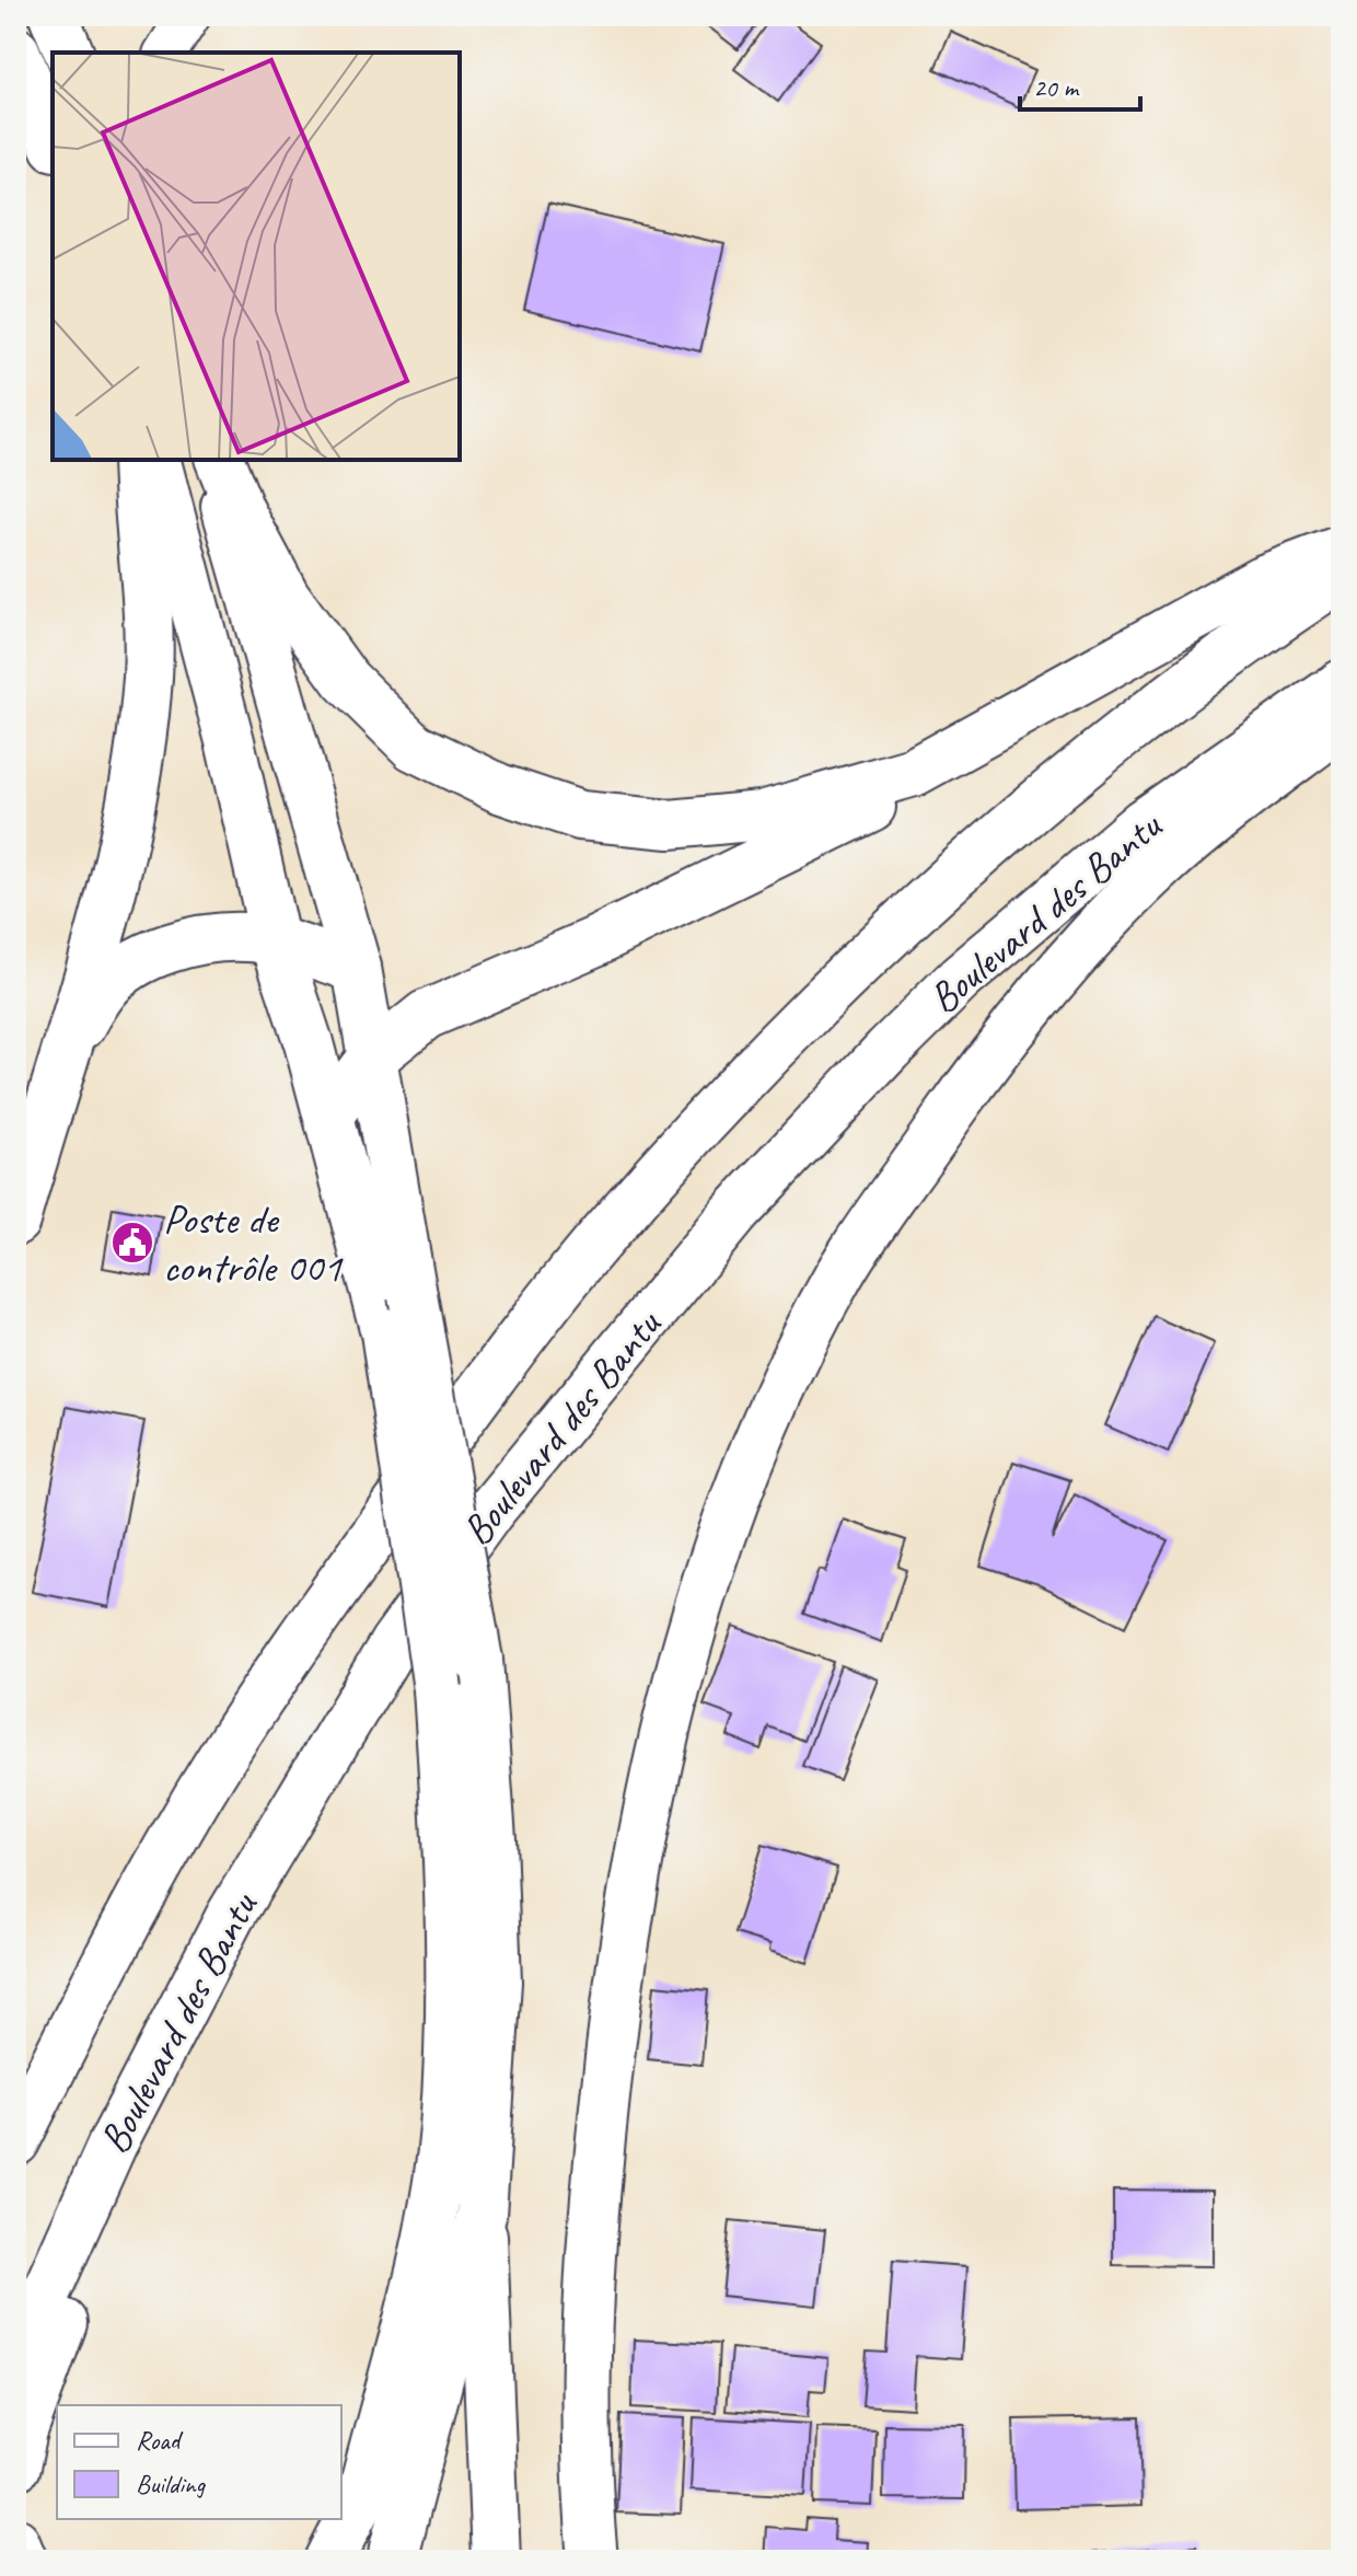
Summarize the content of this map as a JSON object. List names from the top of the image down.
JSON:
{
  "streets": {
    "main road": ["Boulevard des Bantu"]
  },
  "places": {
    "public building": ["Poste de contrôle 001"]
  },
  "legend": ["Road", "Building"],
  "scale_bar": "20 m"
}
